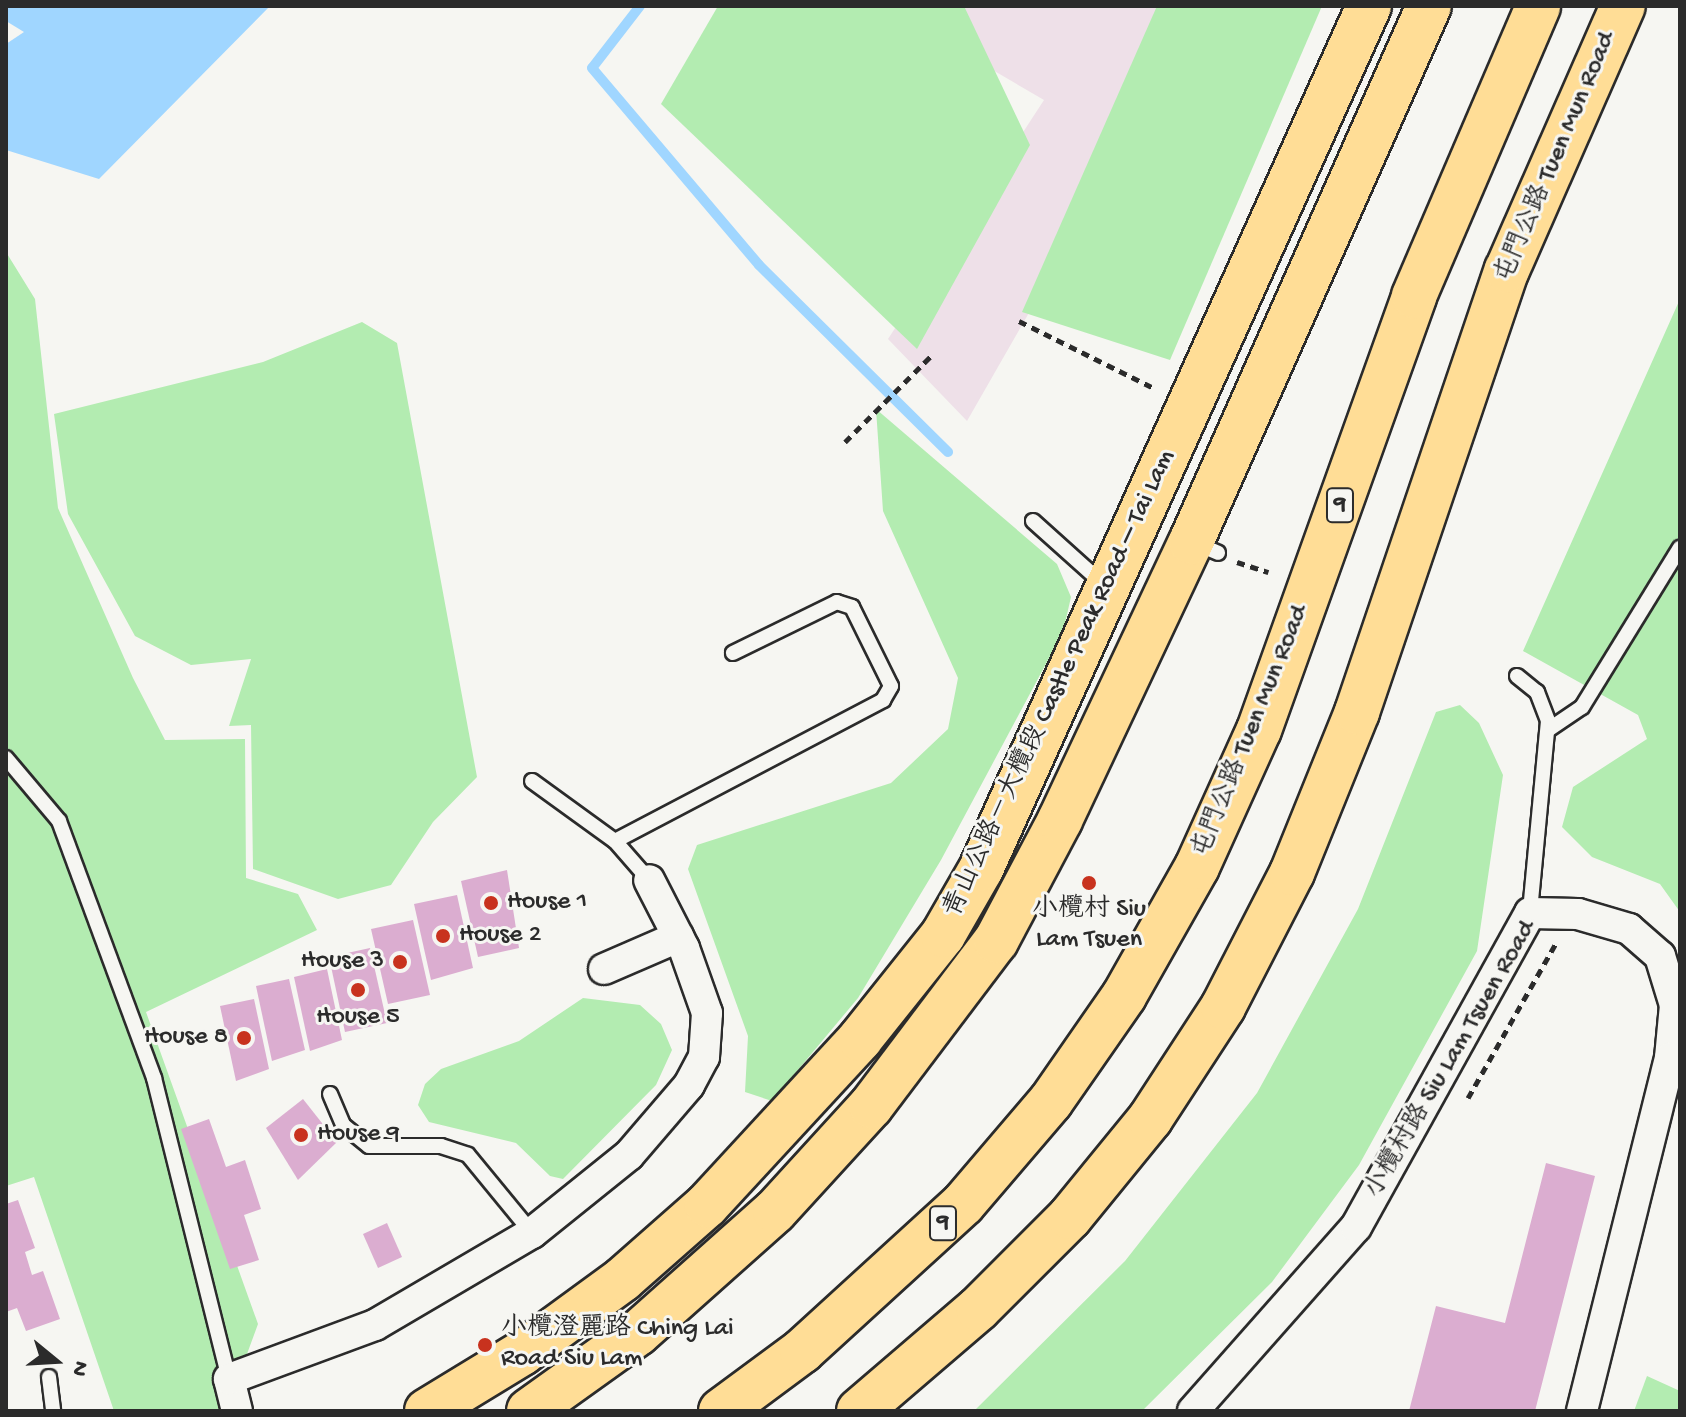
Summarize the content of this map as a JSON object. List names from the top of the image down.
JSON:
{
  "streets": {
    "main road": ["屯門公路 Tuen Mun Road", "9", "青山公路－大欖段 Castle Peak Road – Tai Lam"],
    "street": ["小欖村路 Siu Lam Tsuen Road"]
  },
  "places": [
    "小欖村 Siu Lam Tsuen",
    "House 1",
    "House 2",
    "House 3",
    "House 5",
    "House 8",
    "House 9",
    "小欖澄麗路 Ching Lai Road Siu Lam"
  ],
  "north": "right"
}
